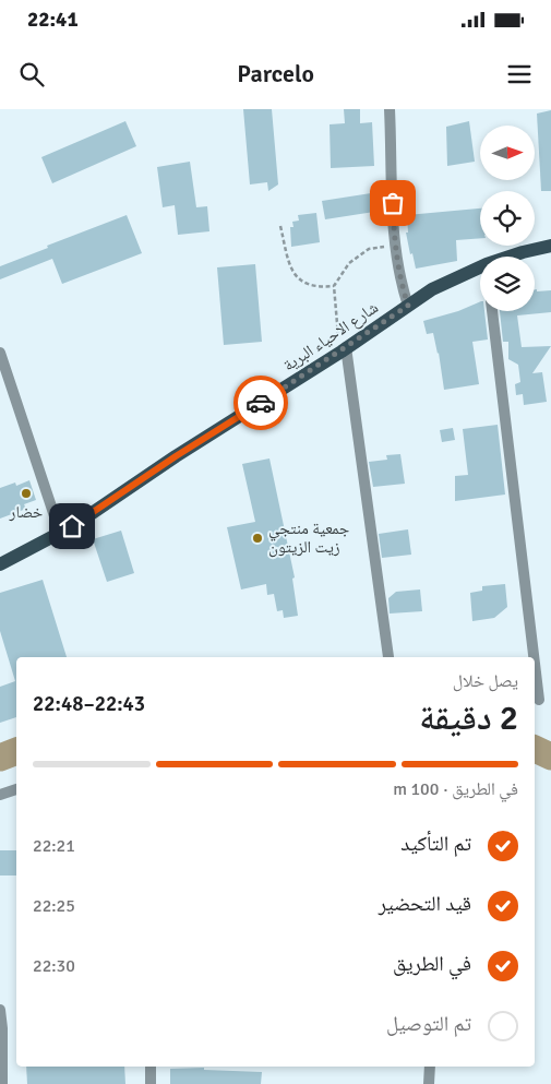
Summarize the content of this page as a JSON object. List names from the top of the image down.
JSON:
{
  "streets": {
    "main road": ["شارع الاحياء البرية"]
  },
  "places": ["خضار", "جمعية منتجي زيت الزيتون"],
  "north": "right",
  "page": {
    "status": "22:41",
    "header": "Parcelo",
    "heading": ["2 دقيقة", "يصل خلال", "22:43–22:48"],
    "bar": "في الطريق · 100 m",
    "list": [
      ["تم التأكيد", "22:21"],
      ["قيد التحضير", "22:25"],
      ["في الطريق", "22:30"],
      "تم التوصيل"
    ]
  }
}
